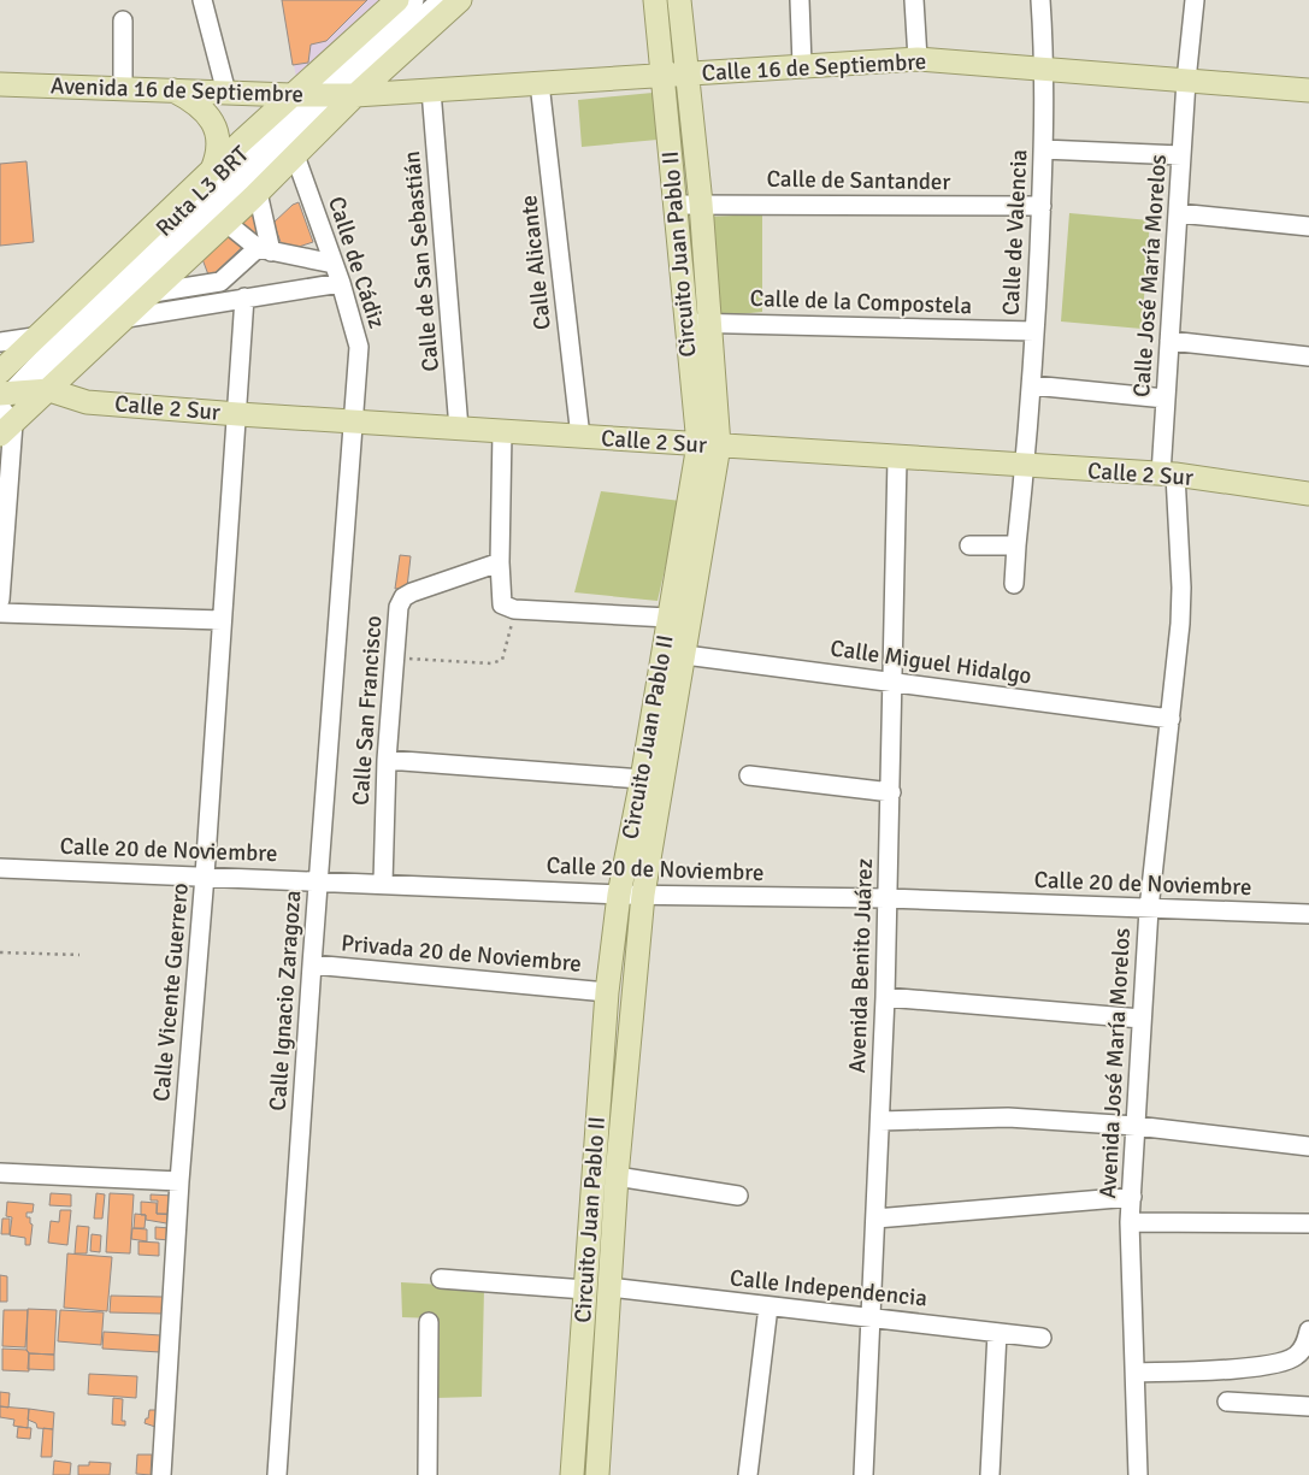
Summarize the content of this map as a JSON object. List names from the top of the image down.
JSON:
{
  "streets": {
    "main road": [
      "Calle 16 de Septiembre",
      "Avenida 16 de Septiembre",
      "Circuito Juan Pablo II",
      "Calle 2 Sur"
    ],
    "street": [
      "Calle de Santander",
      "Calle de Valencia",
      "Calle de San Sebastián",
      "Calle de Cádiz",
      "Calle Alicante",
      "Calle José María Morelos",
      "Calle de la Compostela",
      "Calle Miguel Hidalgo",
      "Calle San Francisco",
      "Calle 20 de Noviembre",
      "Privada 20 de Noviembre",
      "Avenida Benito Juárez",
      "Calle Vicente Guerrero",
      "Calle Ignacio Zaragoza",
      "Avenida José María Morelos",
      "Calle Independencia"
    ]
  },
  "crossings": [
    ["Calle 16 de Septiembre", "Avenida 16 de Septiembre"],
    ["Calle 16 de Septiembre", "Calle de Valencia"],
    ["Calle 16 de Septiembre", "Circuito Juan Pablo II"],
    ["Calle 16 de Septiembre", "Calle de San Sebastián"],
    ["Calle 16 de Septiembre", "Calle Alicante"],
    ["Calle 16 de Septiembre", "Calle José María Morelos"],
    ["Calle de Santander", "Calle de Valencia"],
    ["Calle de Santander", "Circuito Juan Pablo II"],
    ["Calle de Valencia", "Calle de la Compostela"],
    ["Calle de Valencia", "Calle 2 Sur"],
    ["Circuito Juan Pablo II", "Calle de la Compostela"],
    ["Circuito Juan Pablo II", "Calle 2 Sur"],
    ["Circuito Juan Pablo II", "Calle Miguel Hidalgo"],
    ["Circuito Juan Pablo II", "Calle 20 de Noviembre"],
    ["Circuito Juan Pablo II", "Privada 20 de Noviembre"],
    ["Circuito Juan Pablo II", "Calle Independencia"],
    ["Calle de San Sebastián", "Calle 2 Sur"],
    ["Calle de Cádiz", "Calle 2 Sur"],
    ["Calle de Cádiz", "Calle Ignacio Zaragoza"],
    ["Calle Alicante", "Calle 2 Sur"],
    ["Calle José María Morelos", "Calle 2 Sur"],
    ["Calle José María Morelos", "Avenida José María Morelos"],
    ["Calle 2 Sur", "Avenida Benito Juárez"],
    ["Calle 2 Sur", "Calle Vicente Guerrero"],
    ["Calle 2 Sur", "Calle Ignacio Zaragoza"],
    ["Calle 2 Sur", "Avenida José María Morelos"],
    ["Calle Miguel Hidalgo", "Avenida Benito Juárez"],
    ["Calle Miguel Hidalgo", "Avenida José María Morelos"],
    ["Calle San Francisco", "Calle 20 de Noviembre"],
    ["Calle 20 de Noviembre", "Avenida Benito Juárez"],
    ["Calle 20 de Noviembre", "Calle Vicente Guerrero"],
    ["Calle 20 de Noviembre", "Calle Ignacio Zaragoza"],
    ["Calle 20 de Noviembre", "Avenida José María Morelos"],
    ["Privada 20 de Noviembre", "Calle Ignacio Zaragoza"],
    ["Avenida Benito Juárez", "Calle Independencia"]
  ]
}
